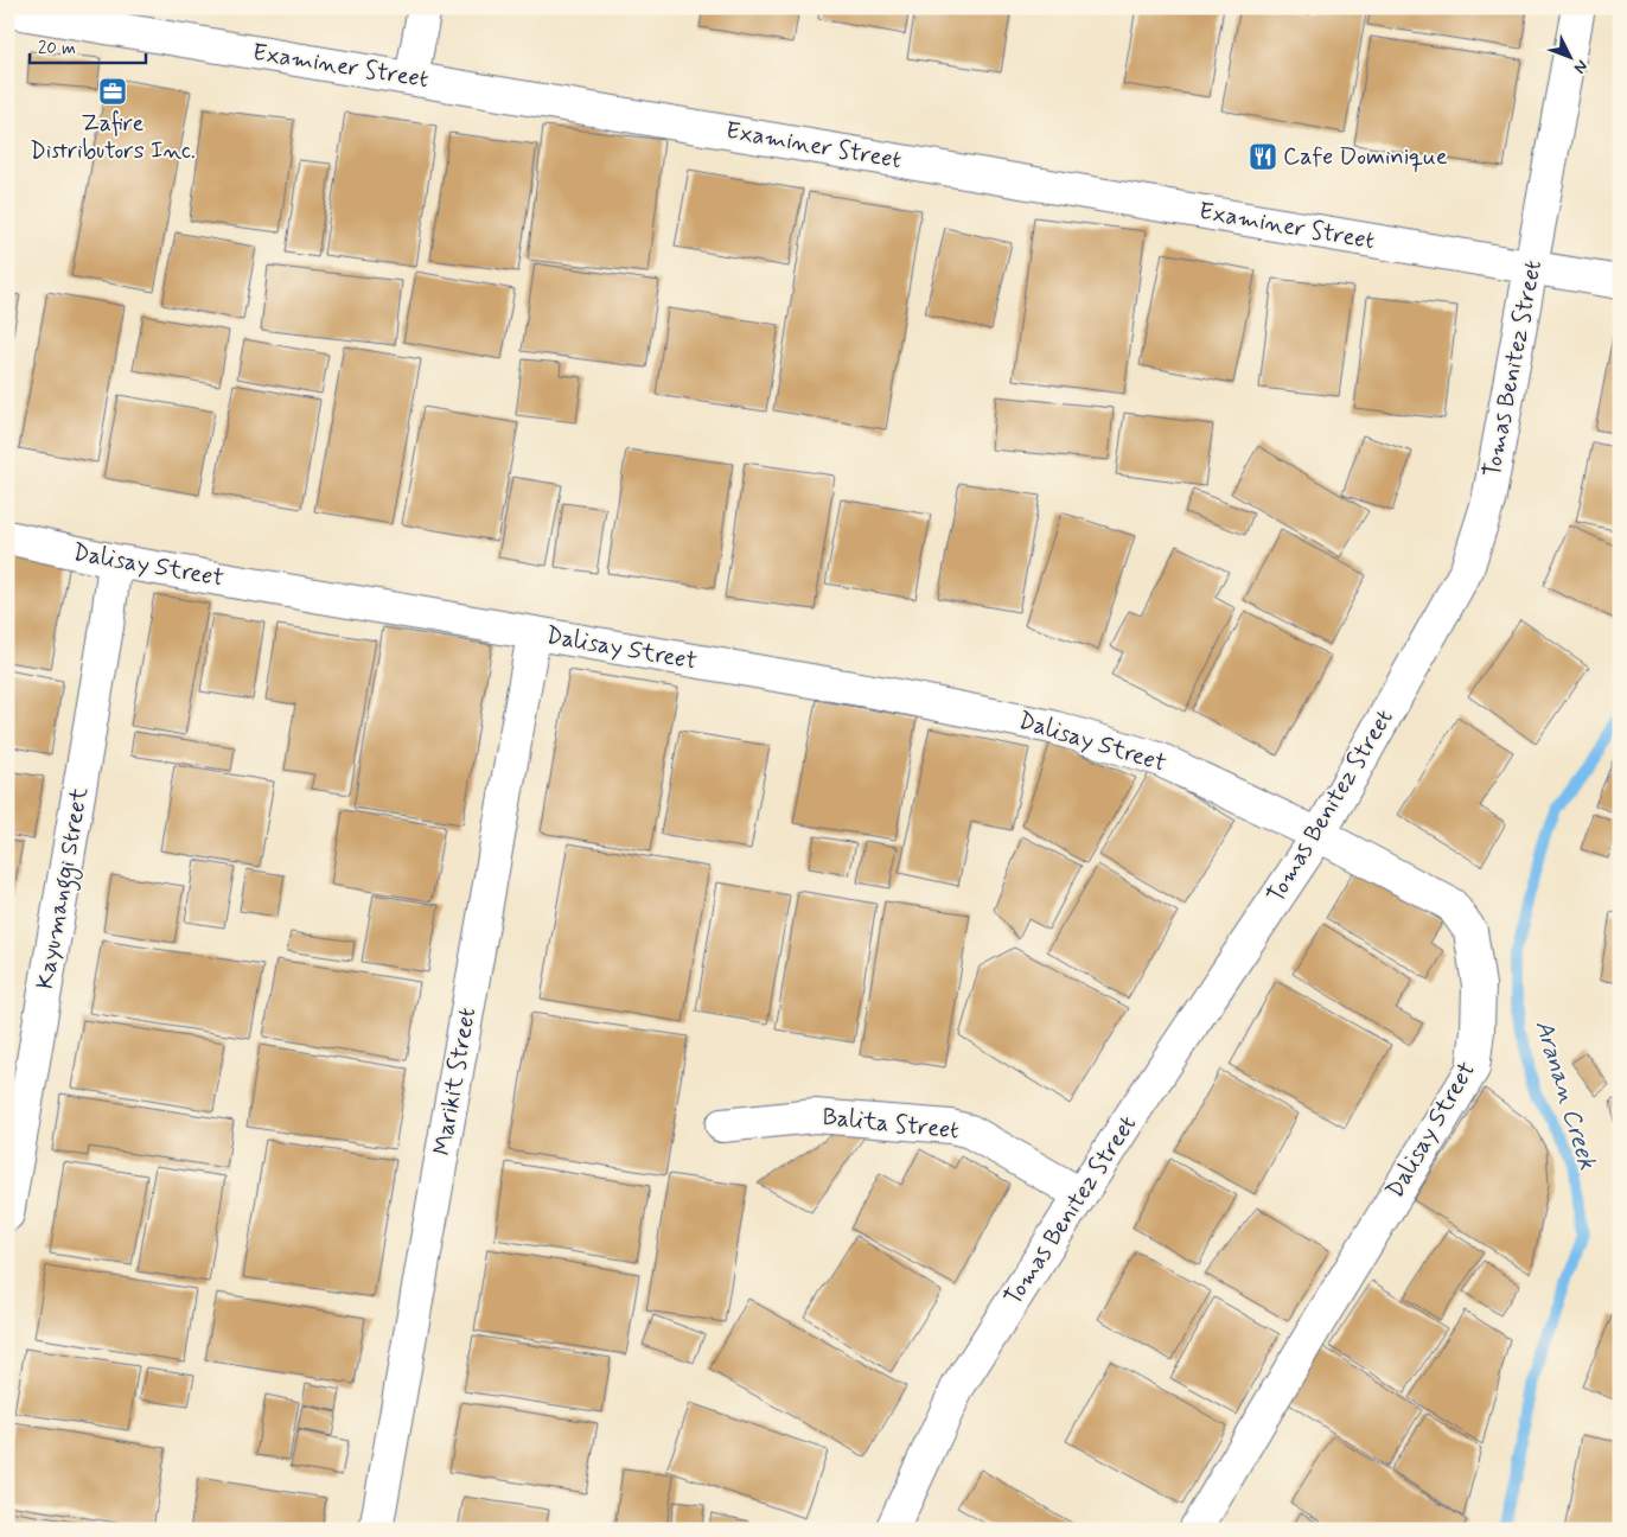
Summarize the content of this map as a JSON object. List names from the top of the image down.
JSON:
{
  "streets": {
    "street": [
      "Examiner Street",
      "Tomas Benitez Street",
      "Dalisay Street",
      "Kayumanggi Street",
      "Marikit Street",
      "Balita Street"
    ]
  },
  "crossings": [
    ["Examiner Street", "Tomas Benitez Street"],
    ["Tomas Benitez Street", "Dalisay Street"],
    ["Tomas Benitez Street", "Balita Street"],
    ["Dalisay Street", "Kayumanggi Street"],
    ["Dalisay Street", "Marikit Street"]
  ],
  "water": ["Aranan Creek"],
  "places": {
    "office": ["Zafire Distributors Inc."],
    "restaurant": ["Cafe Dominique"]
  },
  "scale_bar": "20 m",
  "north": "bottom right"
}
